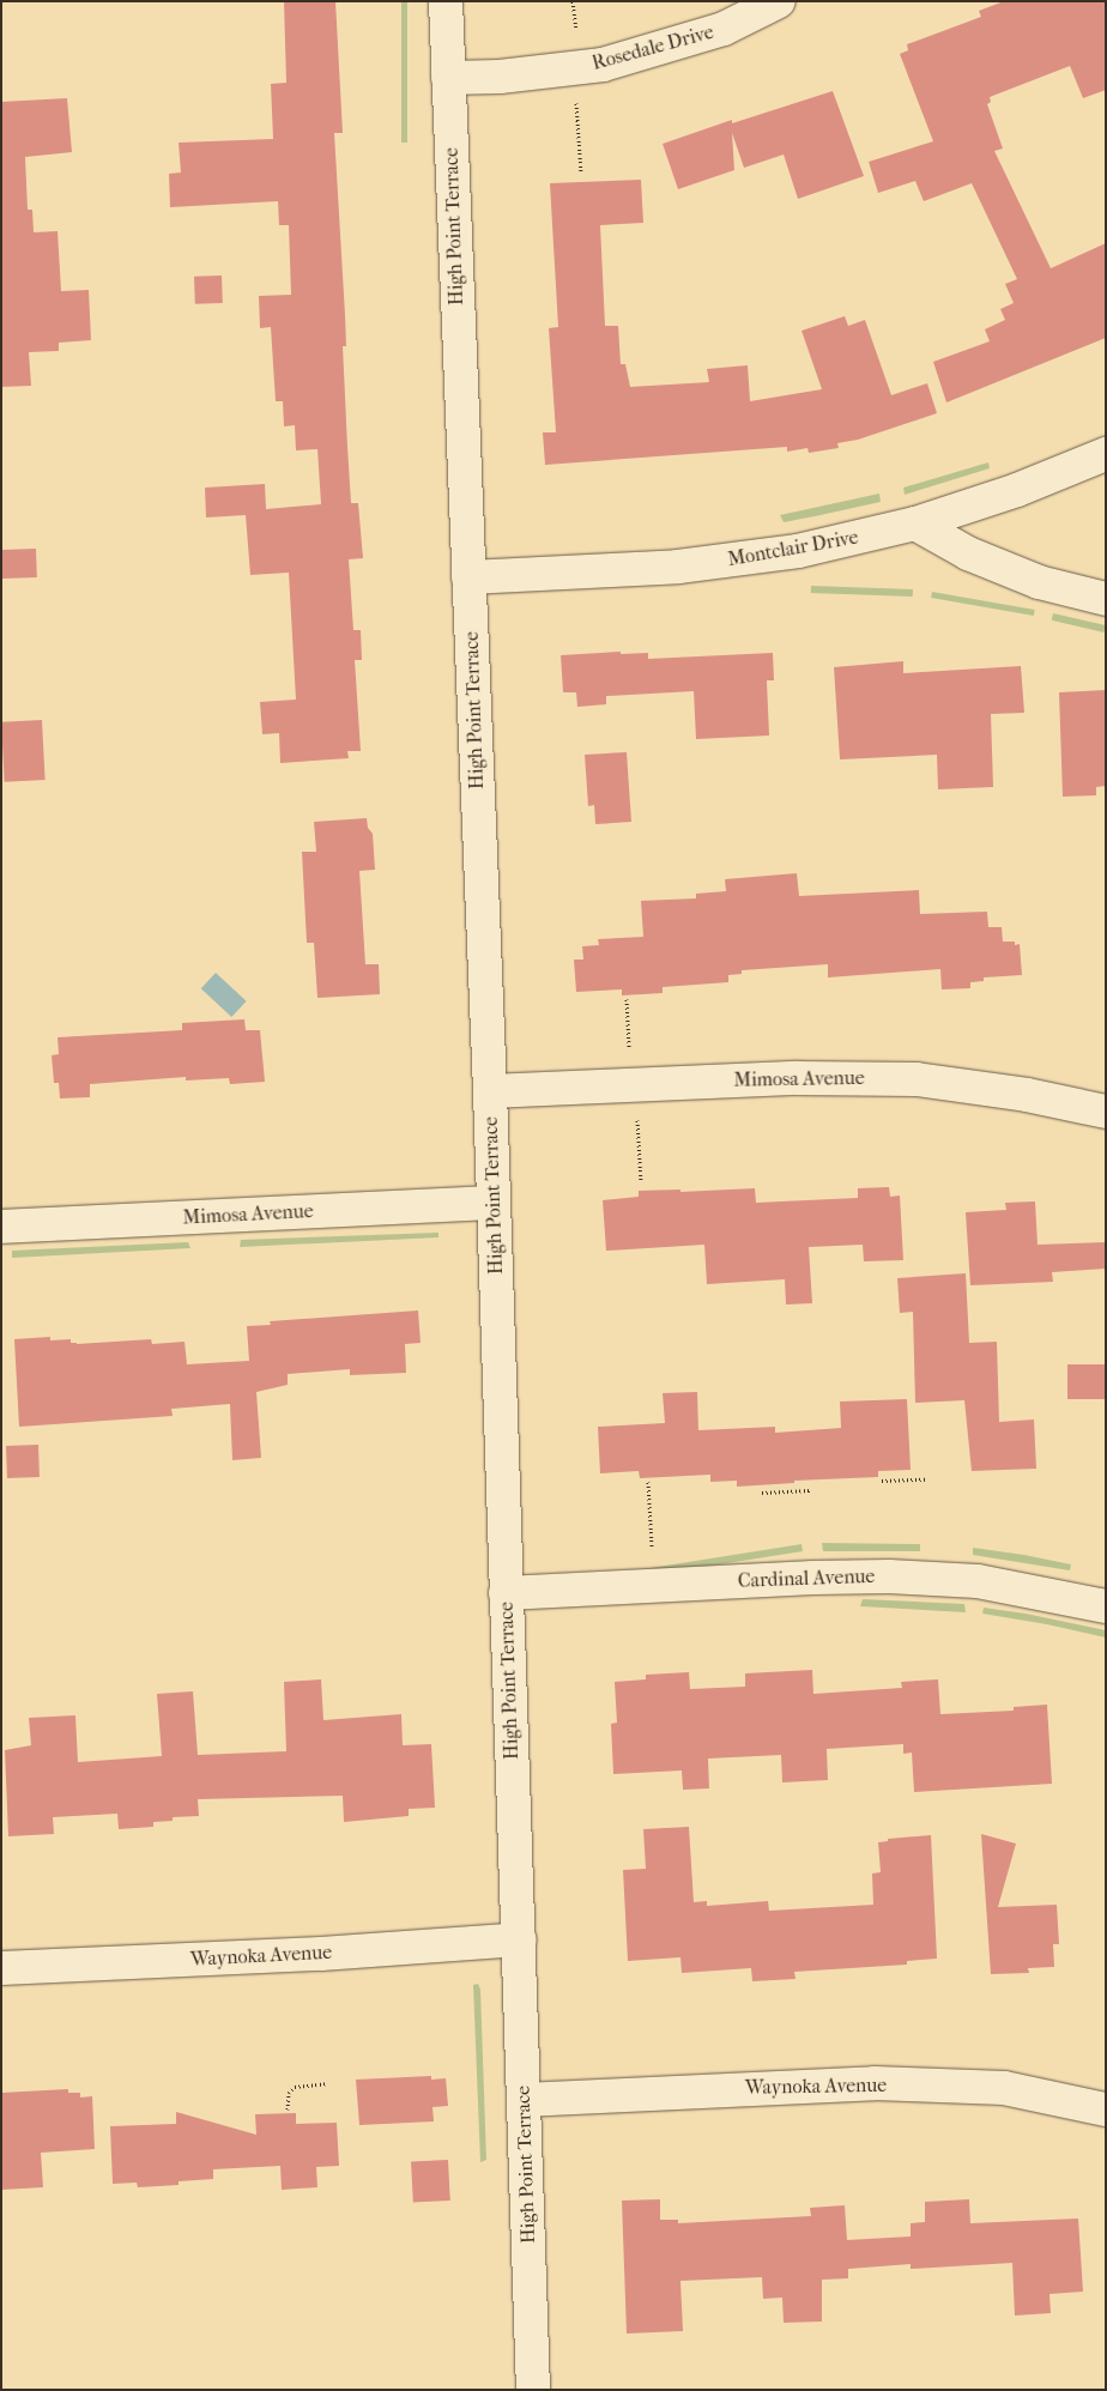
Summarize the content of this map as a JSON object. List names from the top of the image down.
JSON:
{
  "streets": {
    "street": [
      "Rosedale Drive",
      "High Point Terrace",
      "Montclair Drive",
      "Mimosa Avenue",
      "Cardinal Avenue",
      "Waynoka Avenue"
    ]
  },
  "crossings": [
    ["Rosedale Drive", "High Point Terrace"],
    ["High Point Terrace", "Montclair Drive"],
    ["High Point Terrace", "Mimosa Avenue"],
    ["High Point Terrace", "Cardinal Avenue"],
    ["High Point Terrace", "Waynoka Avenue"]
  ]
}
